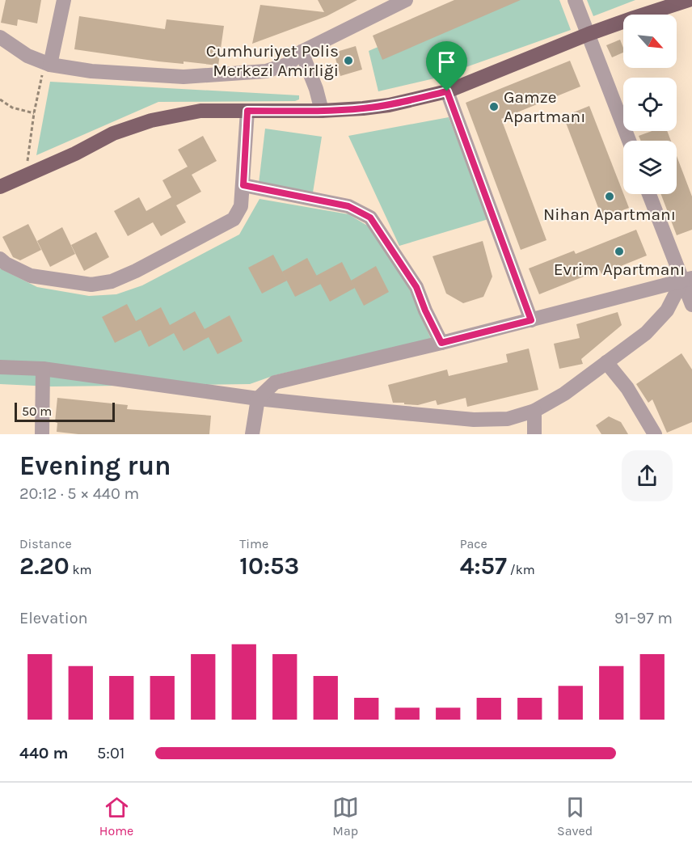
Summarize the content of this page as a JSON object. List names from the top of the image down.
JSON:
{
  "places": [
    "Cumhuriyet Polis Merkezi Amirliği",
    "Gamze Apartmanı",
    "Nihan Apartmanı",
    "Evrim Apartmanı"
  ],
  "scale_bar": "50 m",
  "north": "bottom right",
  "page": {
    "scale": "50 m",
    "heading": ["Evening run", "20:12 · 5 × 440 m"],
    "stats": [
      ["Distance", "2.20 km"],
      ["Time", "10:53"],
      ["Pace", "4:57 /km"]
    ],
    "chart": ["Elevation", "91–97 m"],
    "list": [
      {
        "name": "440 m",
        "note": "5:01"
      }
    ],
    "tabs": ["Home", "Map", "Saved"]
  }
}
